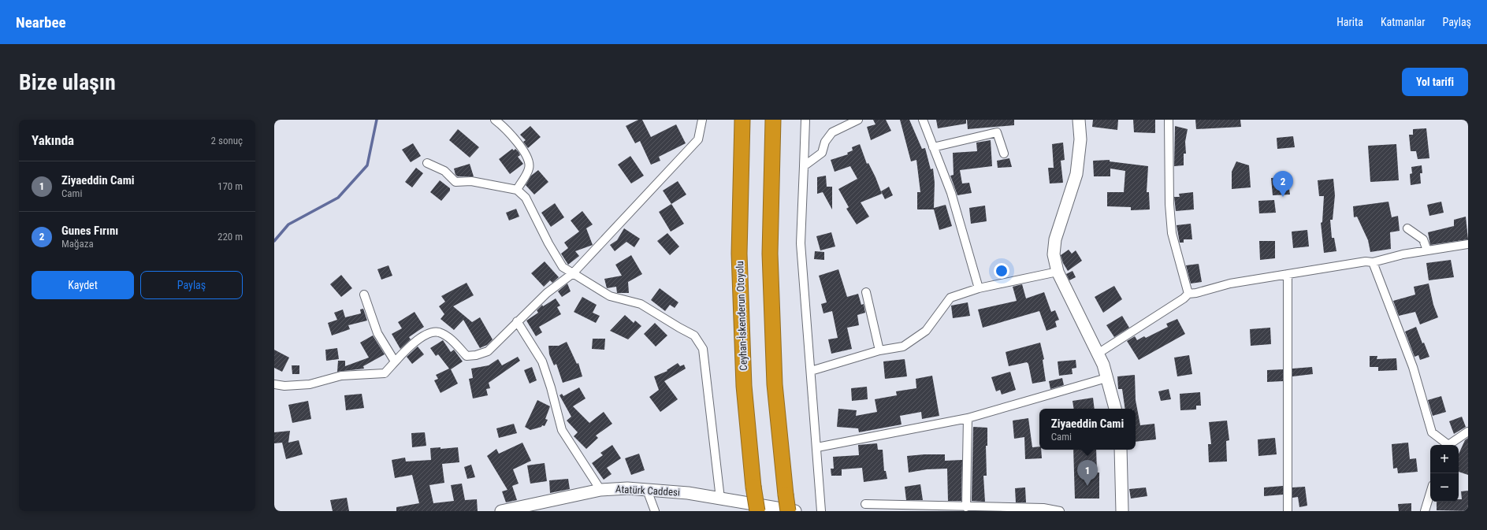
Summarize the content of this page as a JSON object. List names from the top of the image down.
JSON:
{
  "streets": {
    "highway": ["Ceyhan-İskenderun Otoyolu"],
    "street": ["Atatürk Caddesi"]
  },
  "page": {
    "header": "Nearbee",
    "nav": ["Harita", "Katmanlar", "Paylaş"],
    "buttons": [
      "Yol tarifi",
      ["Kaydet", "Paylaş"]
    ],
    "title": "Bize ulaşın",
    "heading": ["Yakında", "2 sonuç"],
    "list": [
      {
        "mark": "1",
        "name": "Ziyaeddin Cami",
        "note": "Cami",
        "value": "170 m"
      },
      {
        "mark": "2",
        "name": "Gunes Fırını",
        "note": "Mağaza",
        "value": "220 m"
      }
    ],
    "pins": ["2", "1"],
    "popup": ["Ziyaeddin Cami", "Cami"],
    "map_buttons": ["+", "−"]
  }
}
